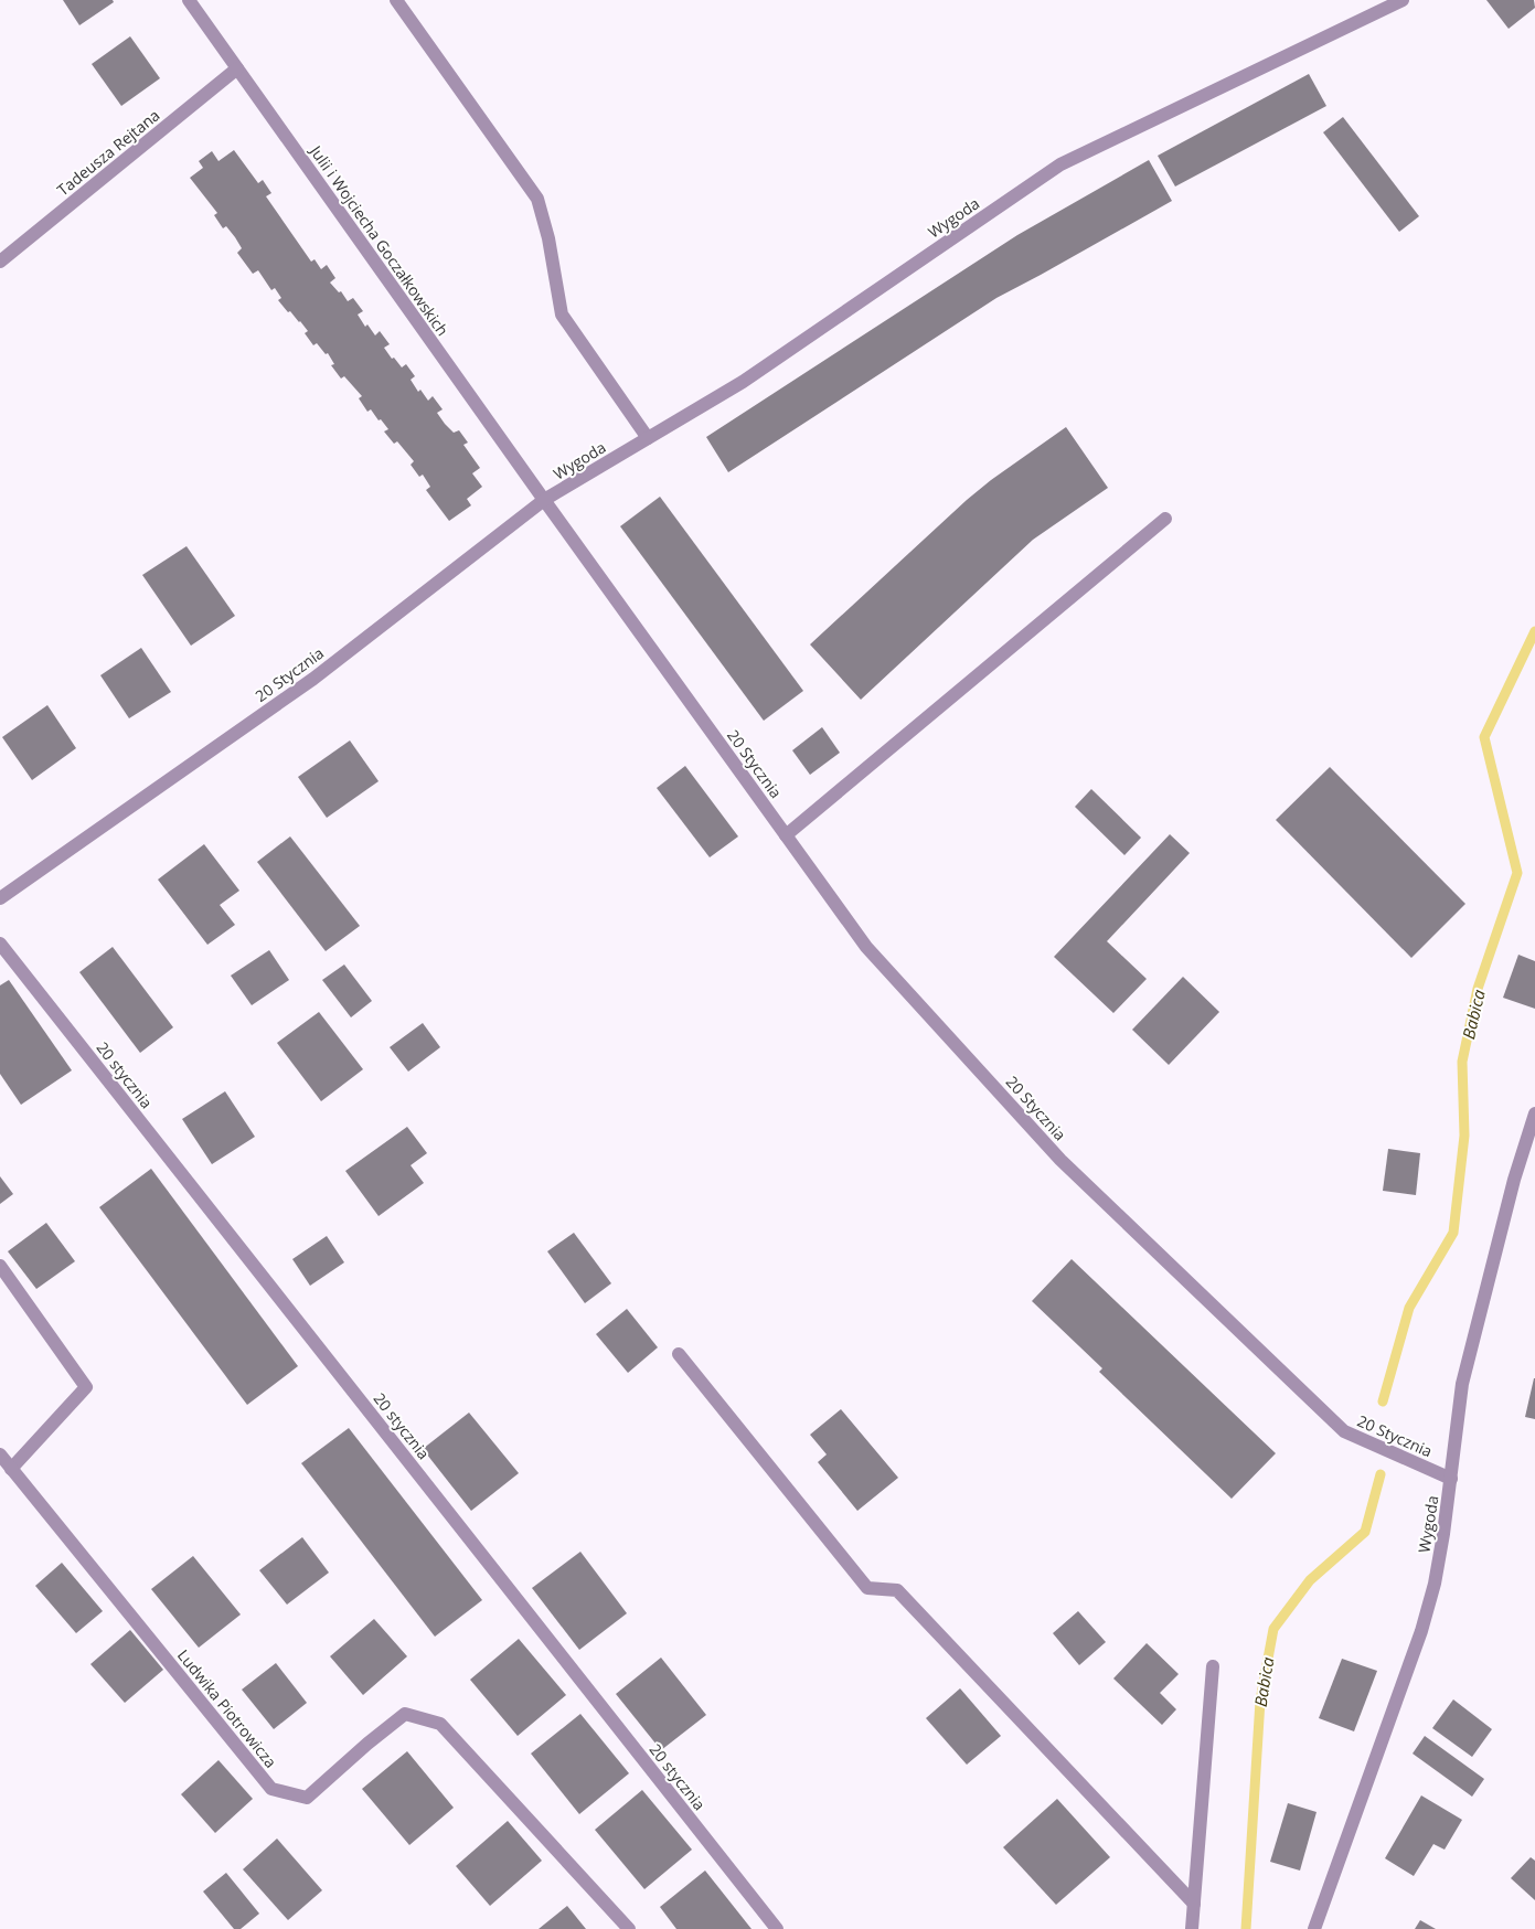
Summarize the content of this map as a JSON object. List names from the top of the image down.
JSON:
{
  "streets": {
    "street": [
      "Tadeusza Rejtana",
      "Wygoda",
      "Julii i Wojciecha Goczałkowskich",
      "20 Stycznia",
      "20 stycznia",
      "Ludwika Piotrowicza"
    ]
  },
  "crossings": [
    ["Tadeusza Rejtana", "Julii i Wojciecha Goczałkowskich"],
    ["Wygoda", "Julii i Wojciecha Goczałkowskich"],
    ["Wygoda", "20 Stycznia"],
    ["Julii i Wojciecha Goczałkowskich", "20 Stycznia"]
  ],
  "water": ["Babica"]
}
